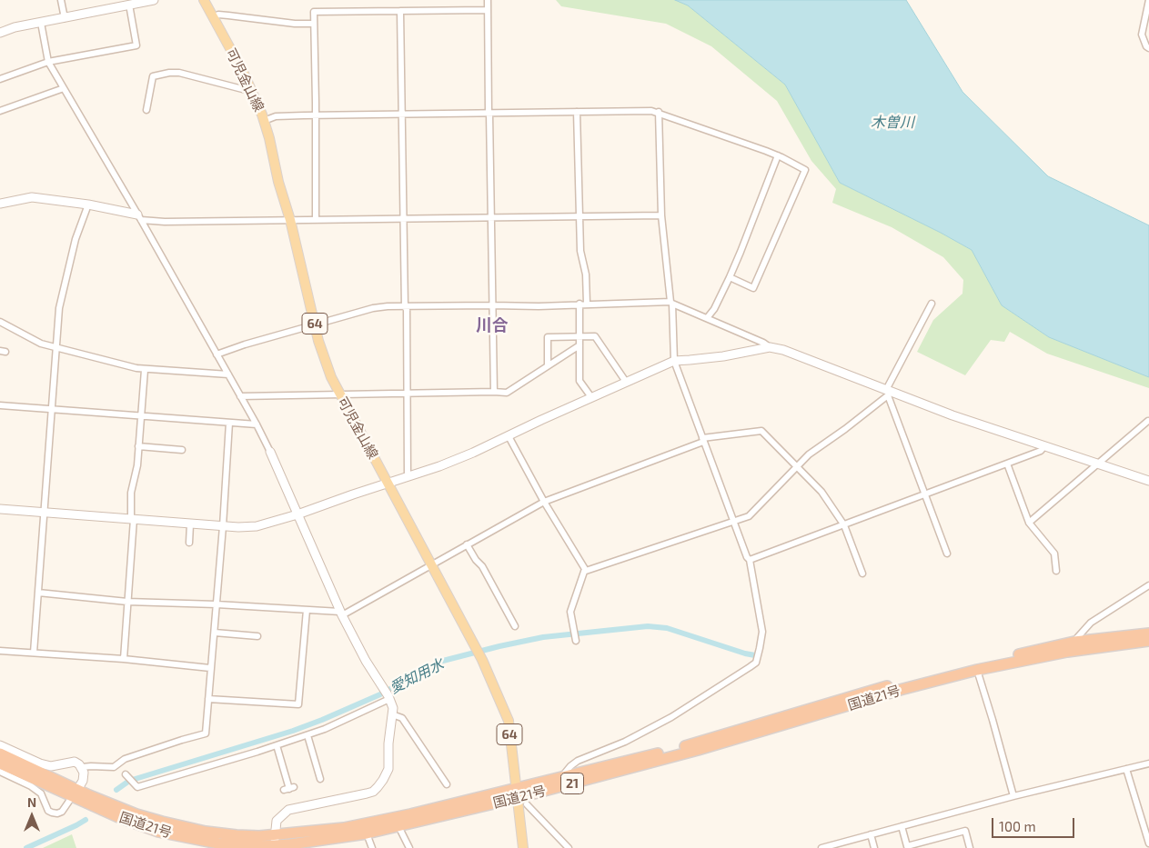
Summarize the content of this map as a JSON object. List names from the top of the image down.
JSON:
{
  "streets": {
    "highway": ["国道21号", "21"],
    "main road": ["可児金山線", "64"]
  },
  "crossings": [
    ["可児金山線", "国道21号"]
  ],
  "districts": ["川合"],
  "water": ["木曽川", "愛知用水"],
  "scale_bar": "100 m",
  "north": "top"
}
